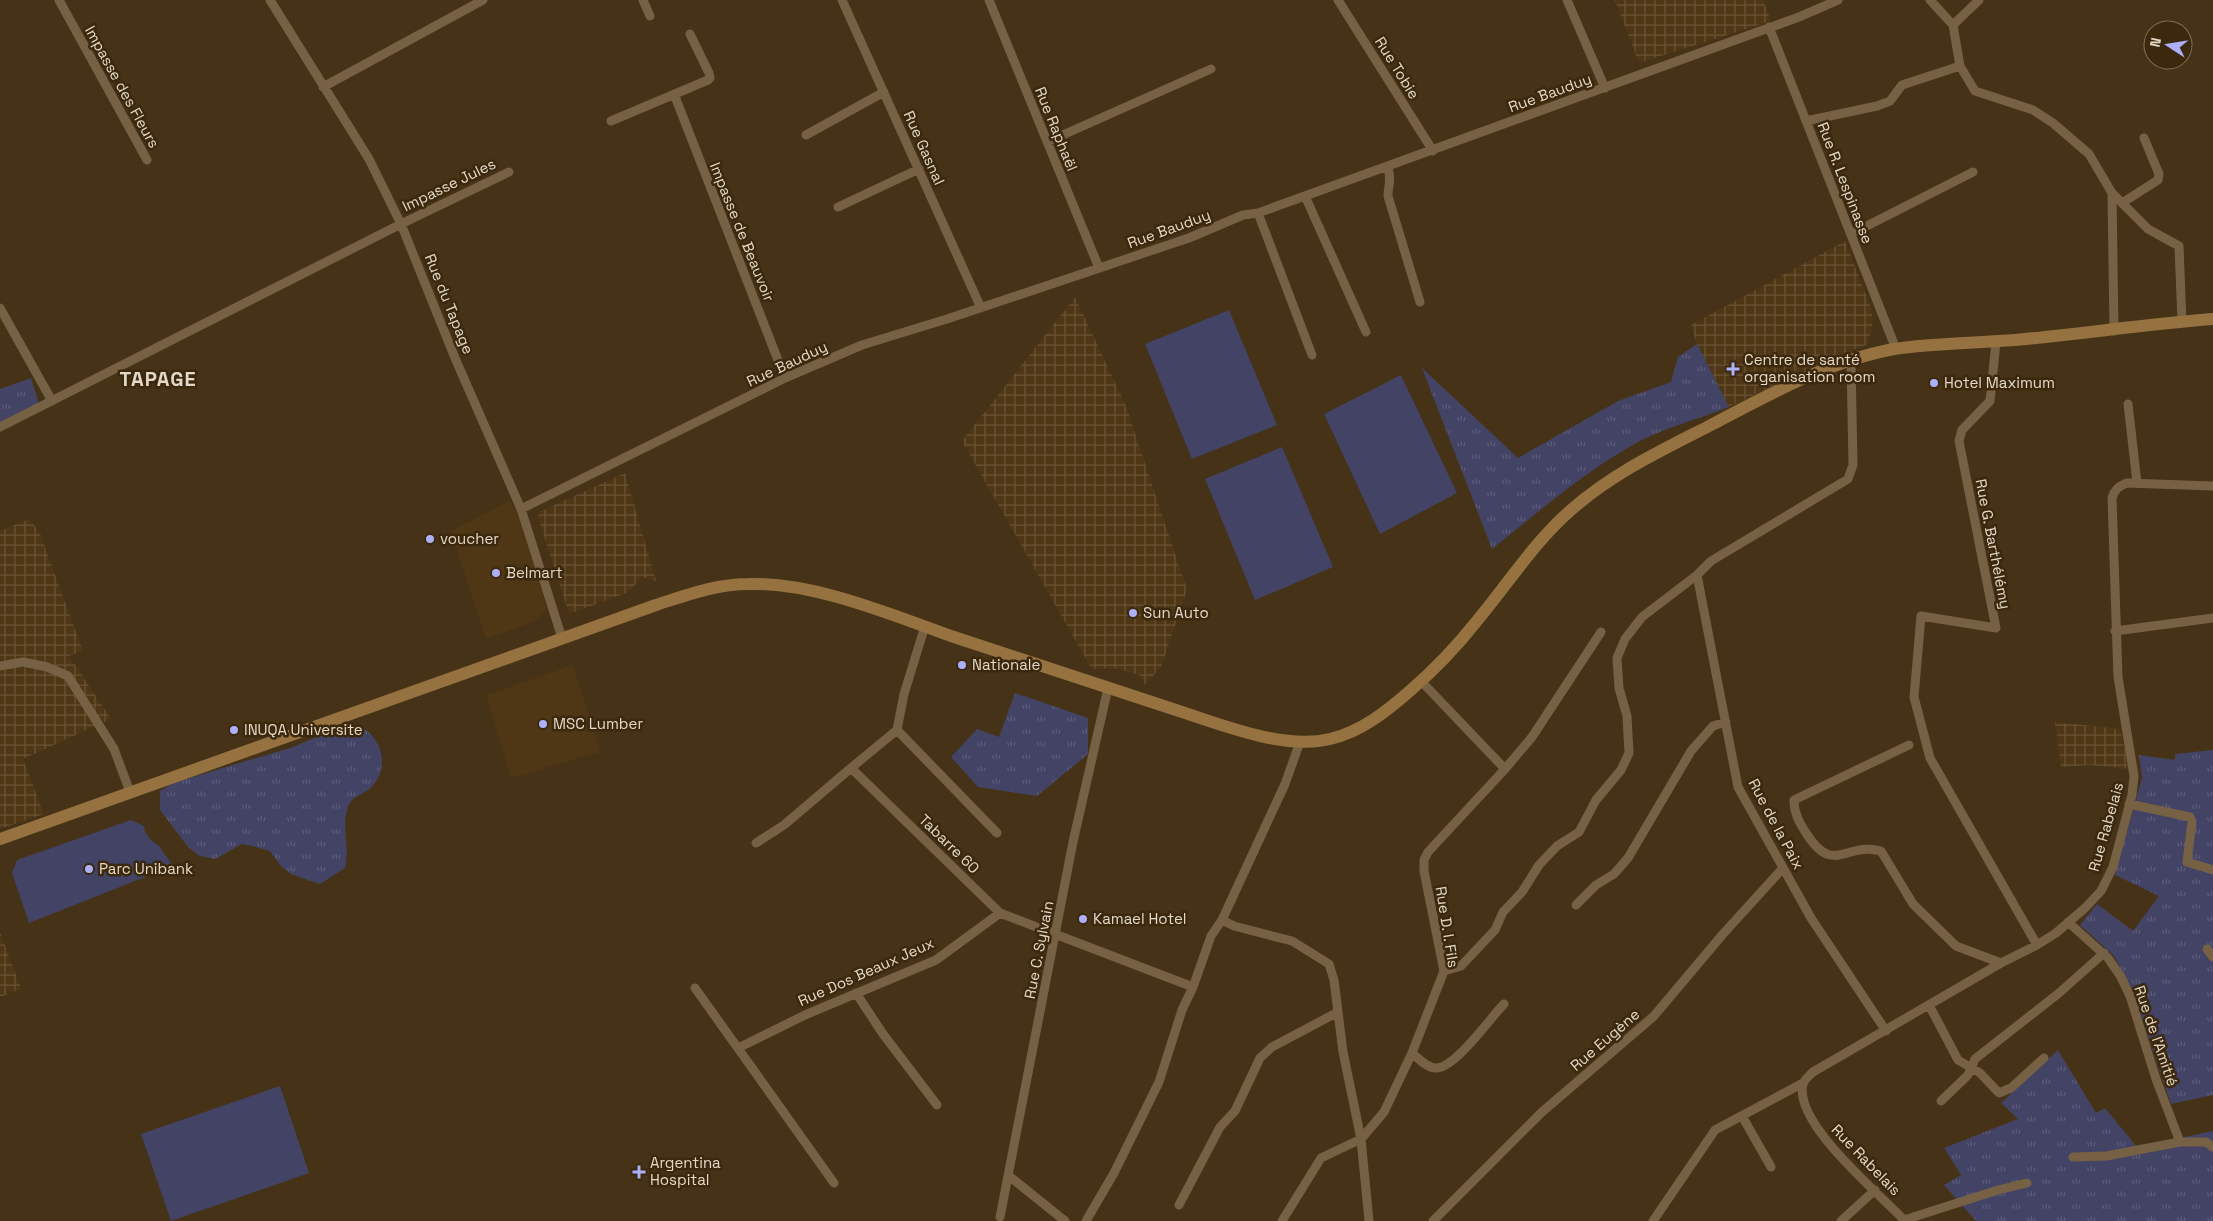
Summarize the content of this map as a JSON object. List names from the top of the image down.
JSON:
{
  "streets": {
    "street": [
      "Rue Tobie",
      "Impasse des Fleurs",
      "Rue Bauduy",
      "Rue Raphaël",
      "Rue Gasnal",
      "Rue R. Lespinasse",
      "Impasse Jules",
      "Impasse de Beauvoir",
      "Rue du Tapage",
      "Rue G. Barthélémy",
      "Rue de la Paix",
      "Rue Rabelais",
      "Tabarre 60",
      "Rue D. I. Fils",
      "Rue C. Sylvain",
      "Rue Dos Beaux Jeux",
      "Rue de l'Amitié",
      "Rue Eugène"
    ]
  },
  "crossings": [
    ["Rue Tobie", "Rue Bauduy"],
    ["Rue Bauduy", "Rue Raphaël"],
    ["Rue Bauduy", "Rue Gasnal"],
    ["Rue Bauduy", "Rue R. Lespinasse"],
    ["Rue Bauduy", "Impasse de Beauvoir"],
    ["Rue Bauduy", "Rue du Tapage"],
    ["Impasse Jules", "Rue du Tapage"],
    ["Rue G. Barthélémy", "Rue Rabelais"],
    ["Rue de la Paix", "Rue Rabelais"],
    ["Rue de la Paix", "Rue Eugène"],
    ["Rue Rabelais", "Rue de l'Amitié"],
    ["Tabarre 60", "Rue C. Sylvain"],
    ["Tabarre 60", "Rue Dos Beaux Jeux"]
  ],
  "districts": ["TAPAGE"],
  "places": {
    "health": ["Centre de santé organisation room", "Argentina Hospital"],
    "other": [
      "Hotel Maximum",
      "voucher",
      "Belmart",
      "Sun Auto",
      "Nationale",
      "MSC Lumber",
      "INUQA Universite",
      "Parc Unibank",
      "Kamael Hotel"
    ]
  },
  "north": "left"
}
